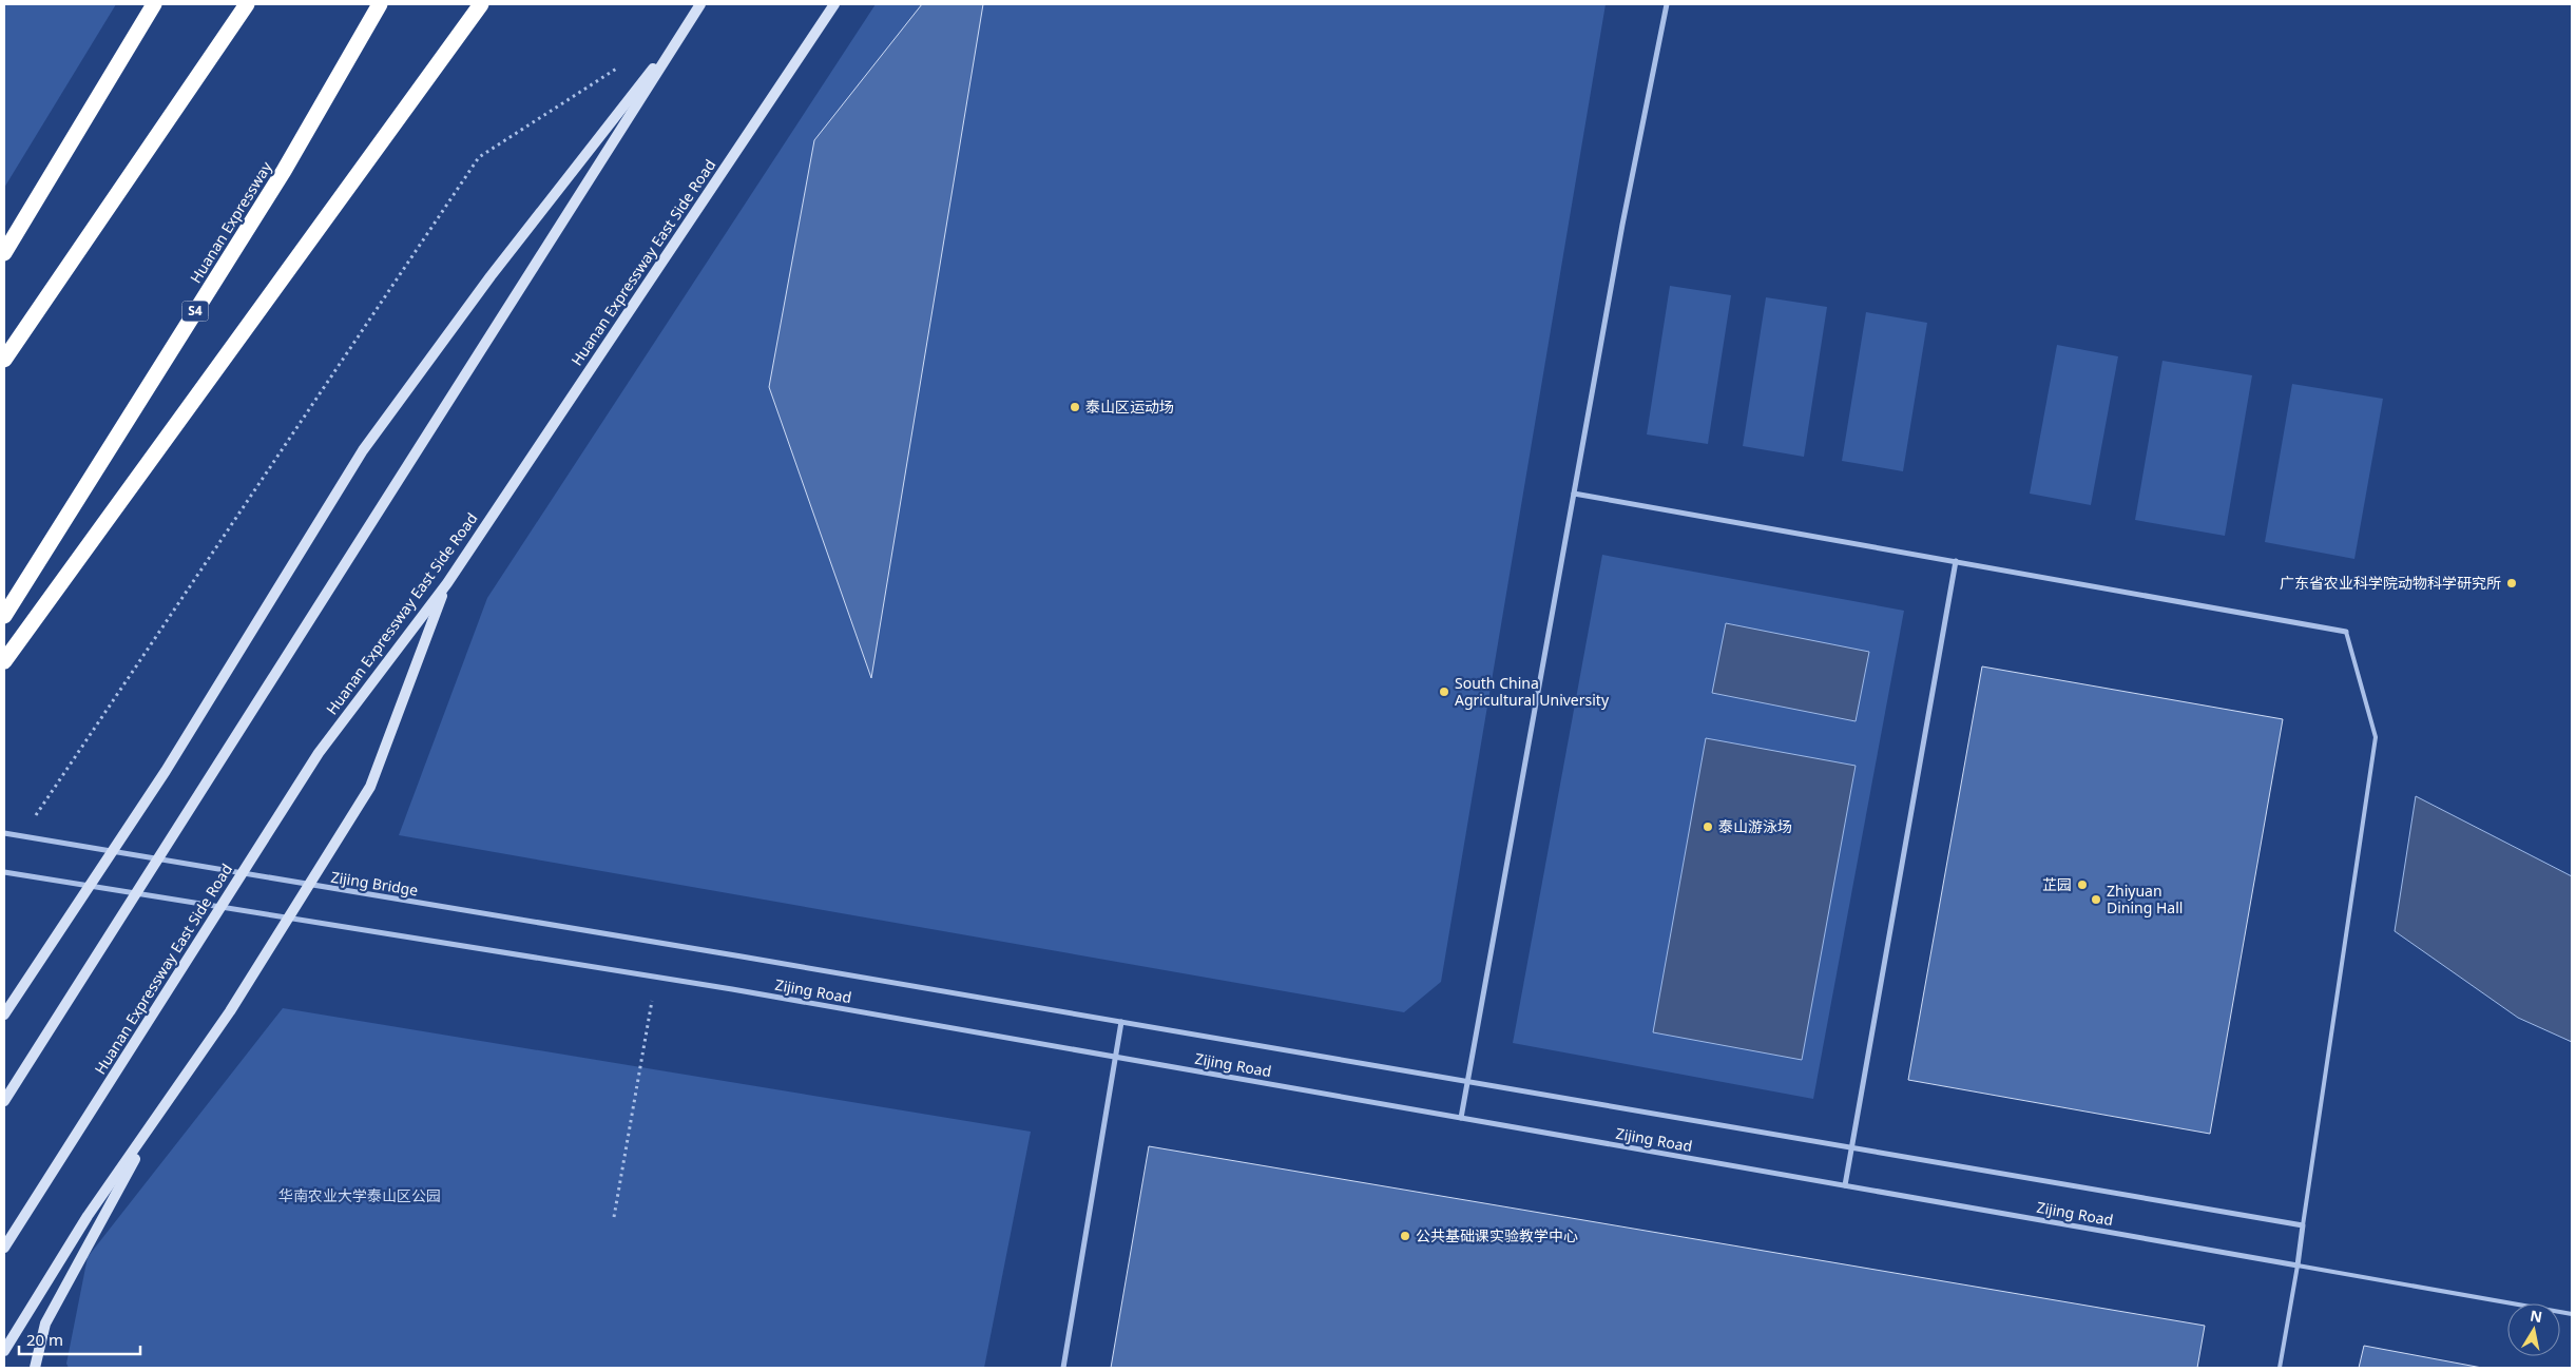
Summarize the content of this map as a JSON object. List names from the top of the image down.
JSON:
{
  "streets": {
    "highway": ["Huanan Expressway", "S4"],
    "street": ["Huanan Expressway East Side Road", "Zijing Bridge", "Zijing Road"]
  },
  "crossings": [
    ["Zijing Bridge", "Zijing Road"]
  ],
  "parks": ["华南农业大学泰山区公园"],
  "places": [
    "泰山区运动场",
    "广东省农业科学院动物科学研究所",
    "South China Agricultural University",
    "泰山游泳场",
    "芷园",
    "Zhiyuan Dining Hall",
    "公共基础课实验教学中心"
  ],
  "scale_bar": "20 m",
  "north": "top"
}
